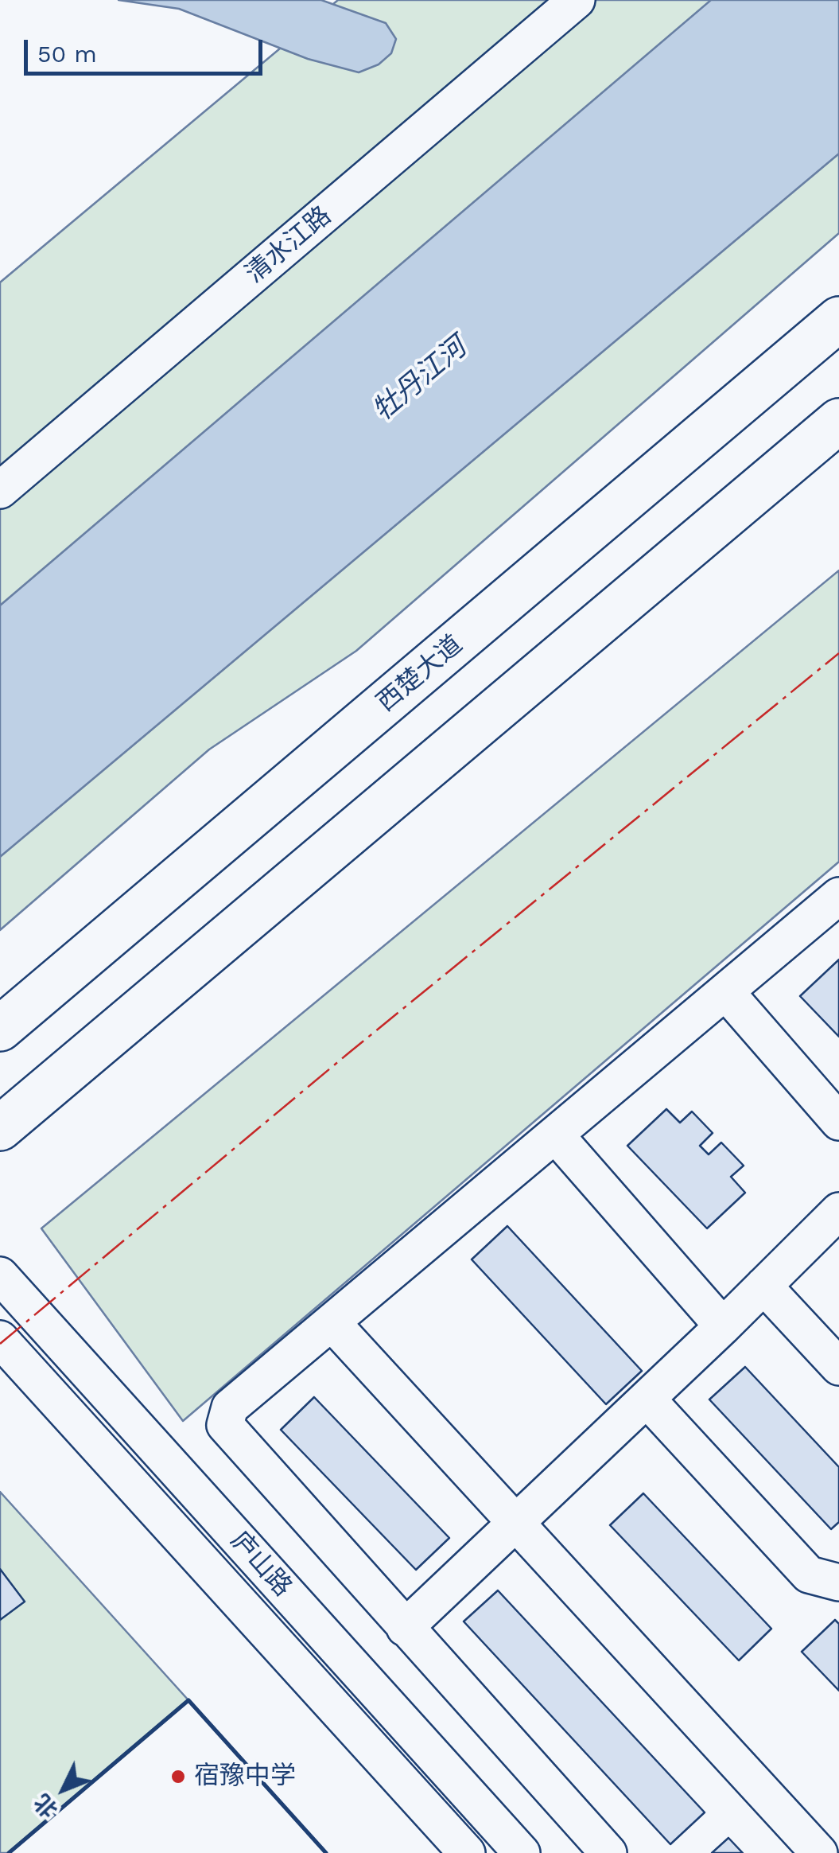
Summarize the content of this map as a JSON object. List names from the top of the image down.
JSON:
{
  "streets": {
    "highway": ["西楚大道"],
    "street": ["清水江路", "庐山路"]
  },
  "water": ["牡丹江河"],
  "places": ["宿豫中学"],
  "scale_bar": "50 m",
  "north": "bottom left"
}
